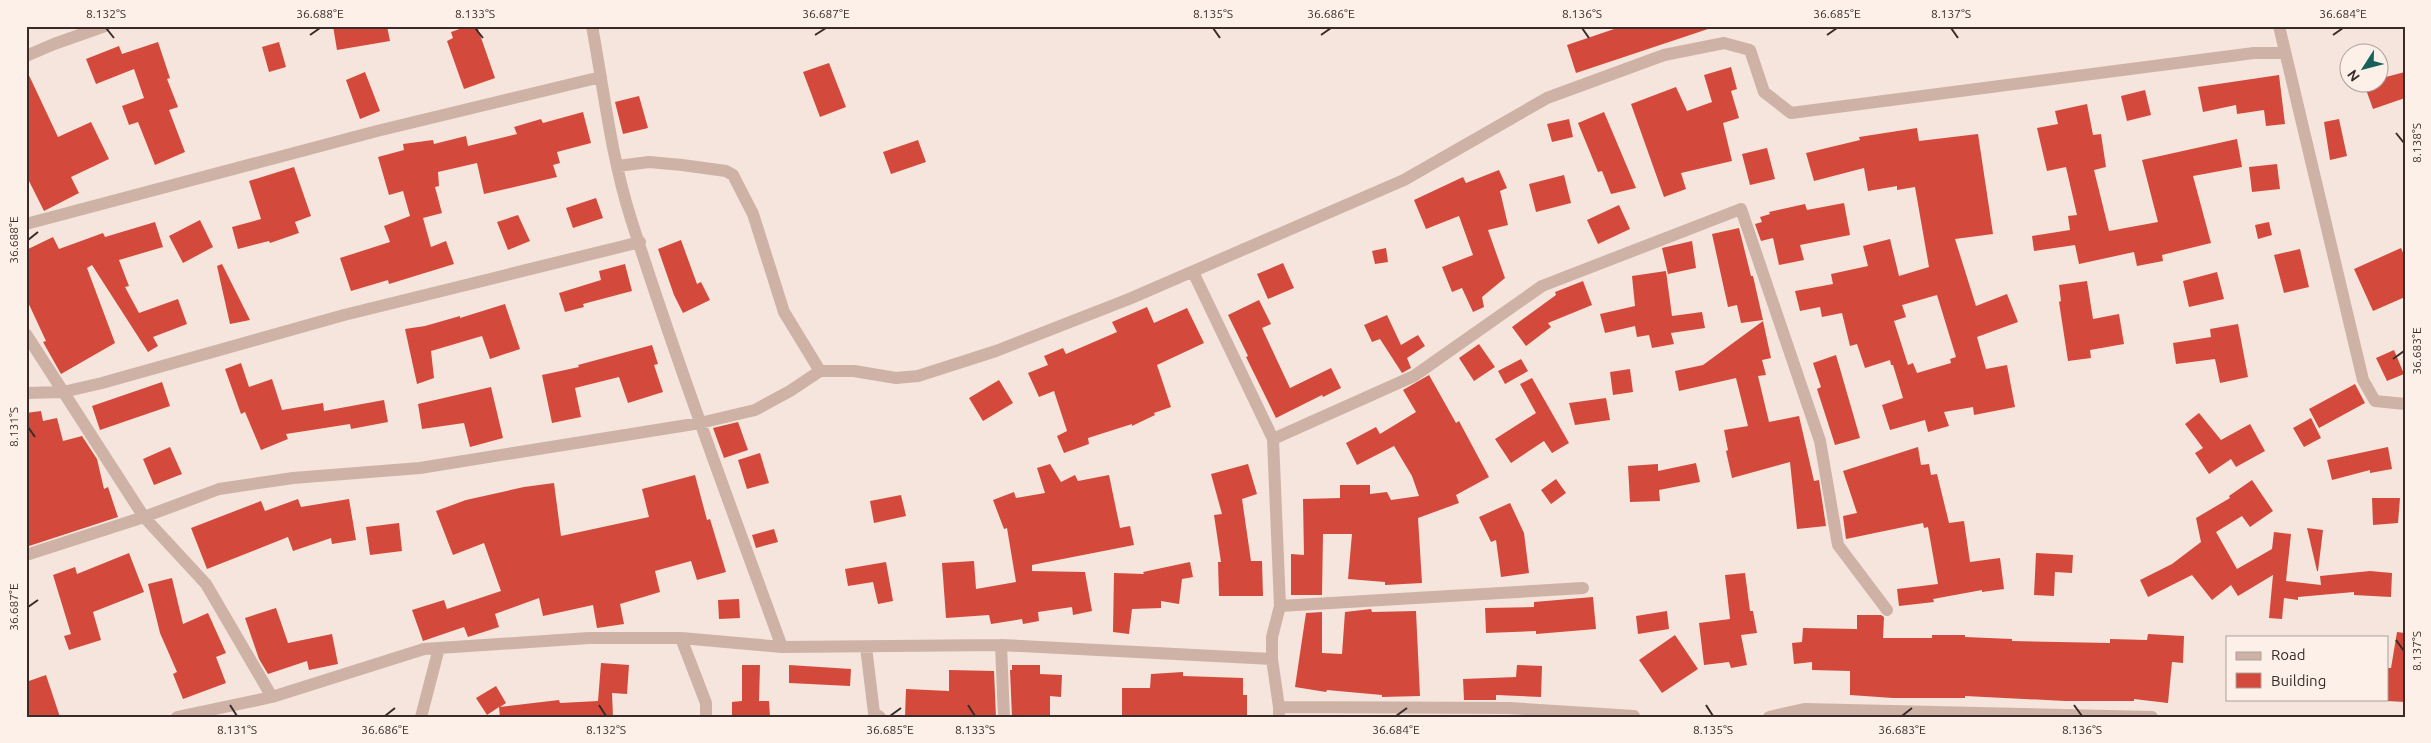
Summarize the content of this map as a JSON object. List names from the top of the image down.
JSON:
{
  "legend": ["Road", "Building"],
  "north": "bottom left",
  "coordinates": [
    "8.132°S",
    "36.688°E",
    "8.133°S",
    "36.687°E",
    "8.135°S",
    "36.686°E",
    "8.136°S",
    "36.685°E",
    "8.137°S",
    "36.684°E",
    "8.138°S",
    "36.683°E",
    "8.131°S"
  ]
}
